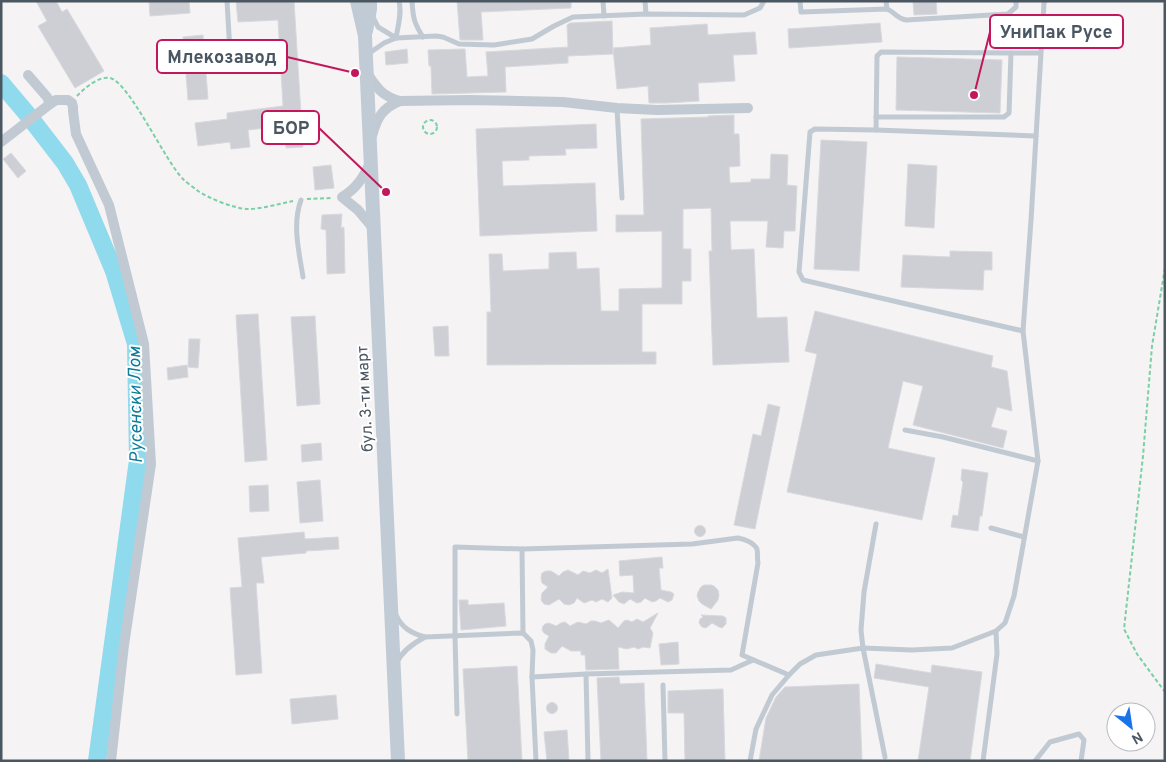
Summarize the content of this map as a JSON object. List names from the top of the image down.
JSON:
{
  "streets": {
    "main road": ["бул. 3-ти март"]
  },
  "water": ["Русенски Лом"],
  "places": ["Млекозавод", "УниПак Русе", "БОР"],
  "north": "bottom right"
}
